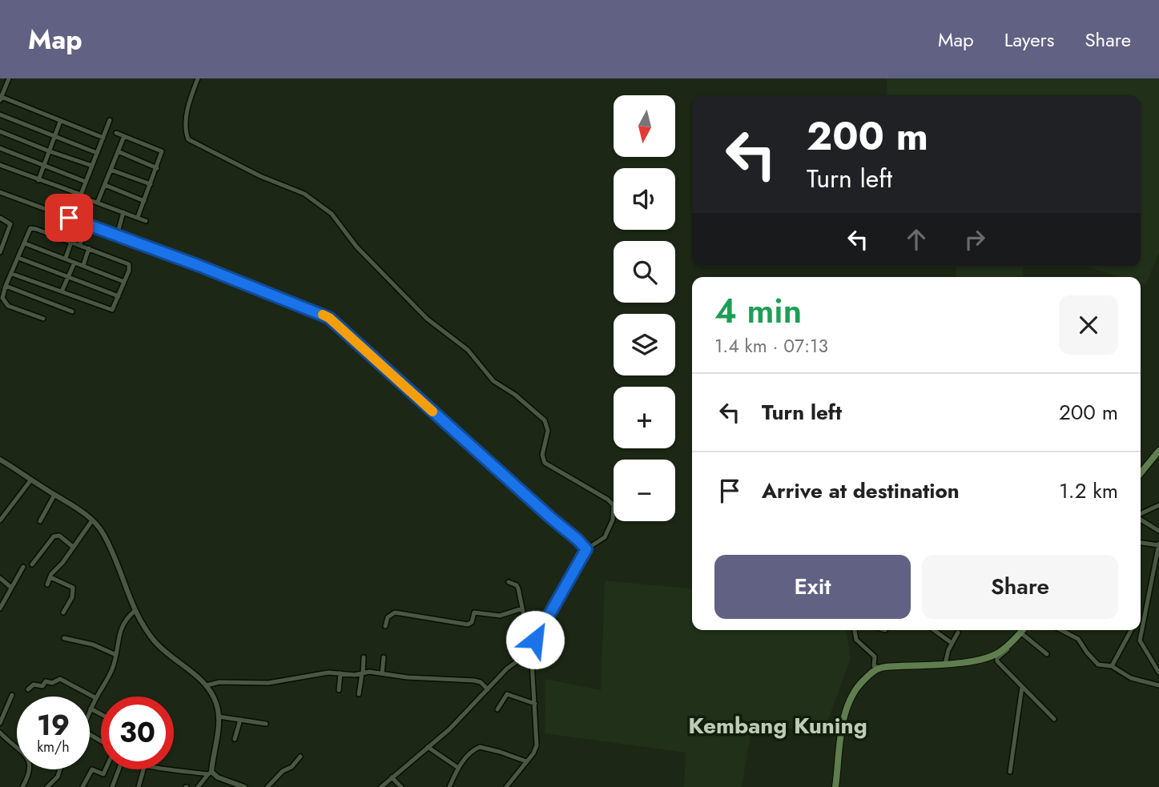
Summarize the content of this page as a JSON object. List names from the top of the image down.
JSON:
{
  "districts": ["Kembang Kuning"],
  "north": "bottom",
  "page": {
    "header": "Map",
    "nav": ["Map", "Layers", "Share"],
    "map_buttons": ["+", "−"],
    "turn": ["200 m", "Turn left"],
    "heading": ["4 min", "1.4 km · 07:13"],
    "list": [
      {
        "name": "Turn left",
        "value": "200 m"
      },
      {
        "name": "Arrive at destination",
        "value": "1.2 km"
      }
    ],
    "buttons": ["Exit", "Share"],
    "speed": "19 km/h",
    "limit": "30"
  }
}
